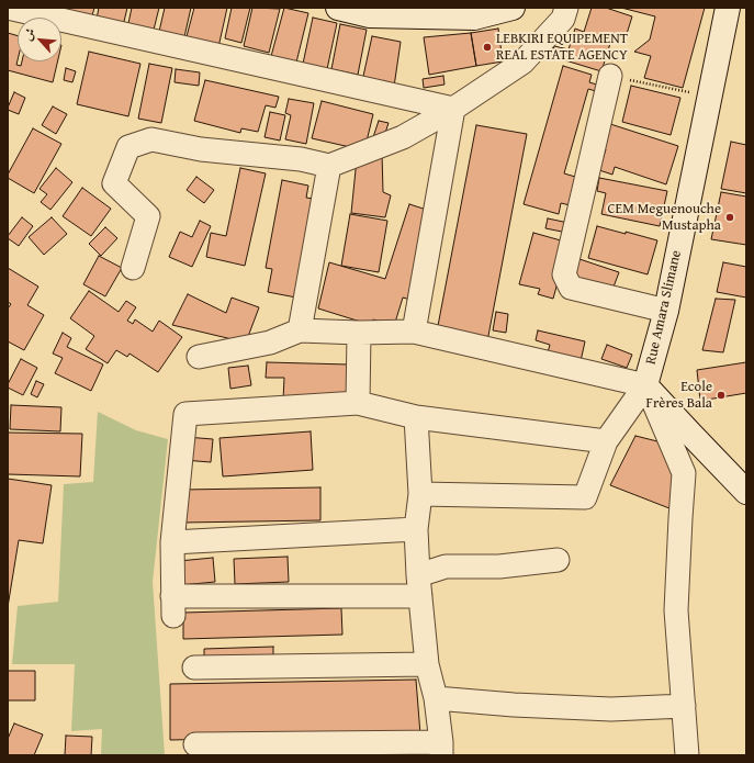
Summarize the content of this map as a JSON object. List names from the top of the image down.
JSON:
{
  "streets": {
    "street": ["Rue Amara Slimane"]
  },
  "places": ["LEBKIRI EQUIPEMENT REAL ESTATE AGENCY", "CEM Meguenouche Mustapha", "Ecole Frères Bala"],
  "north": "top left"
}
